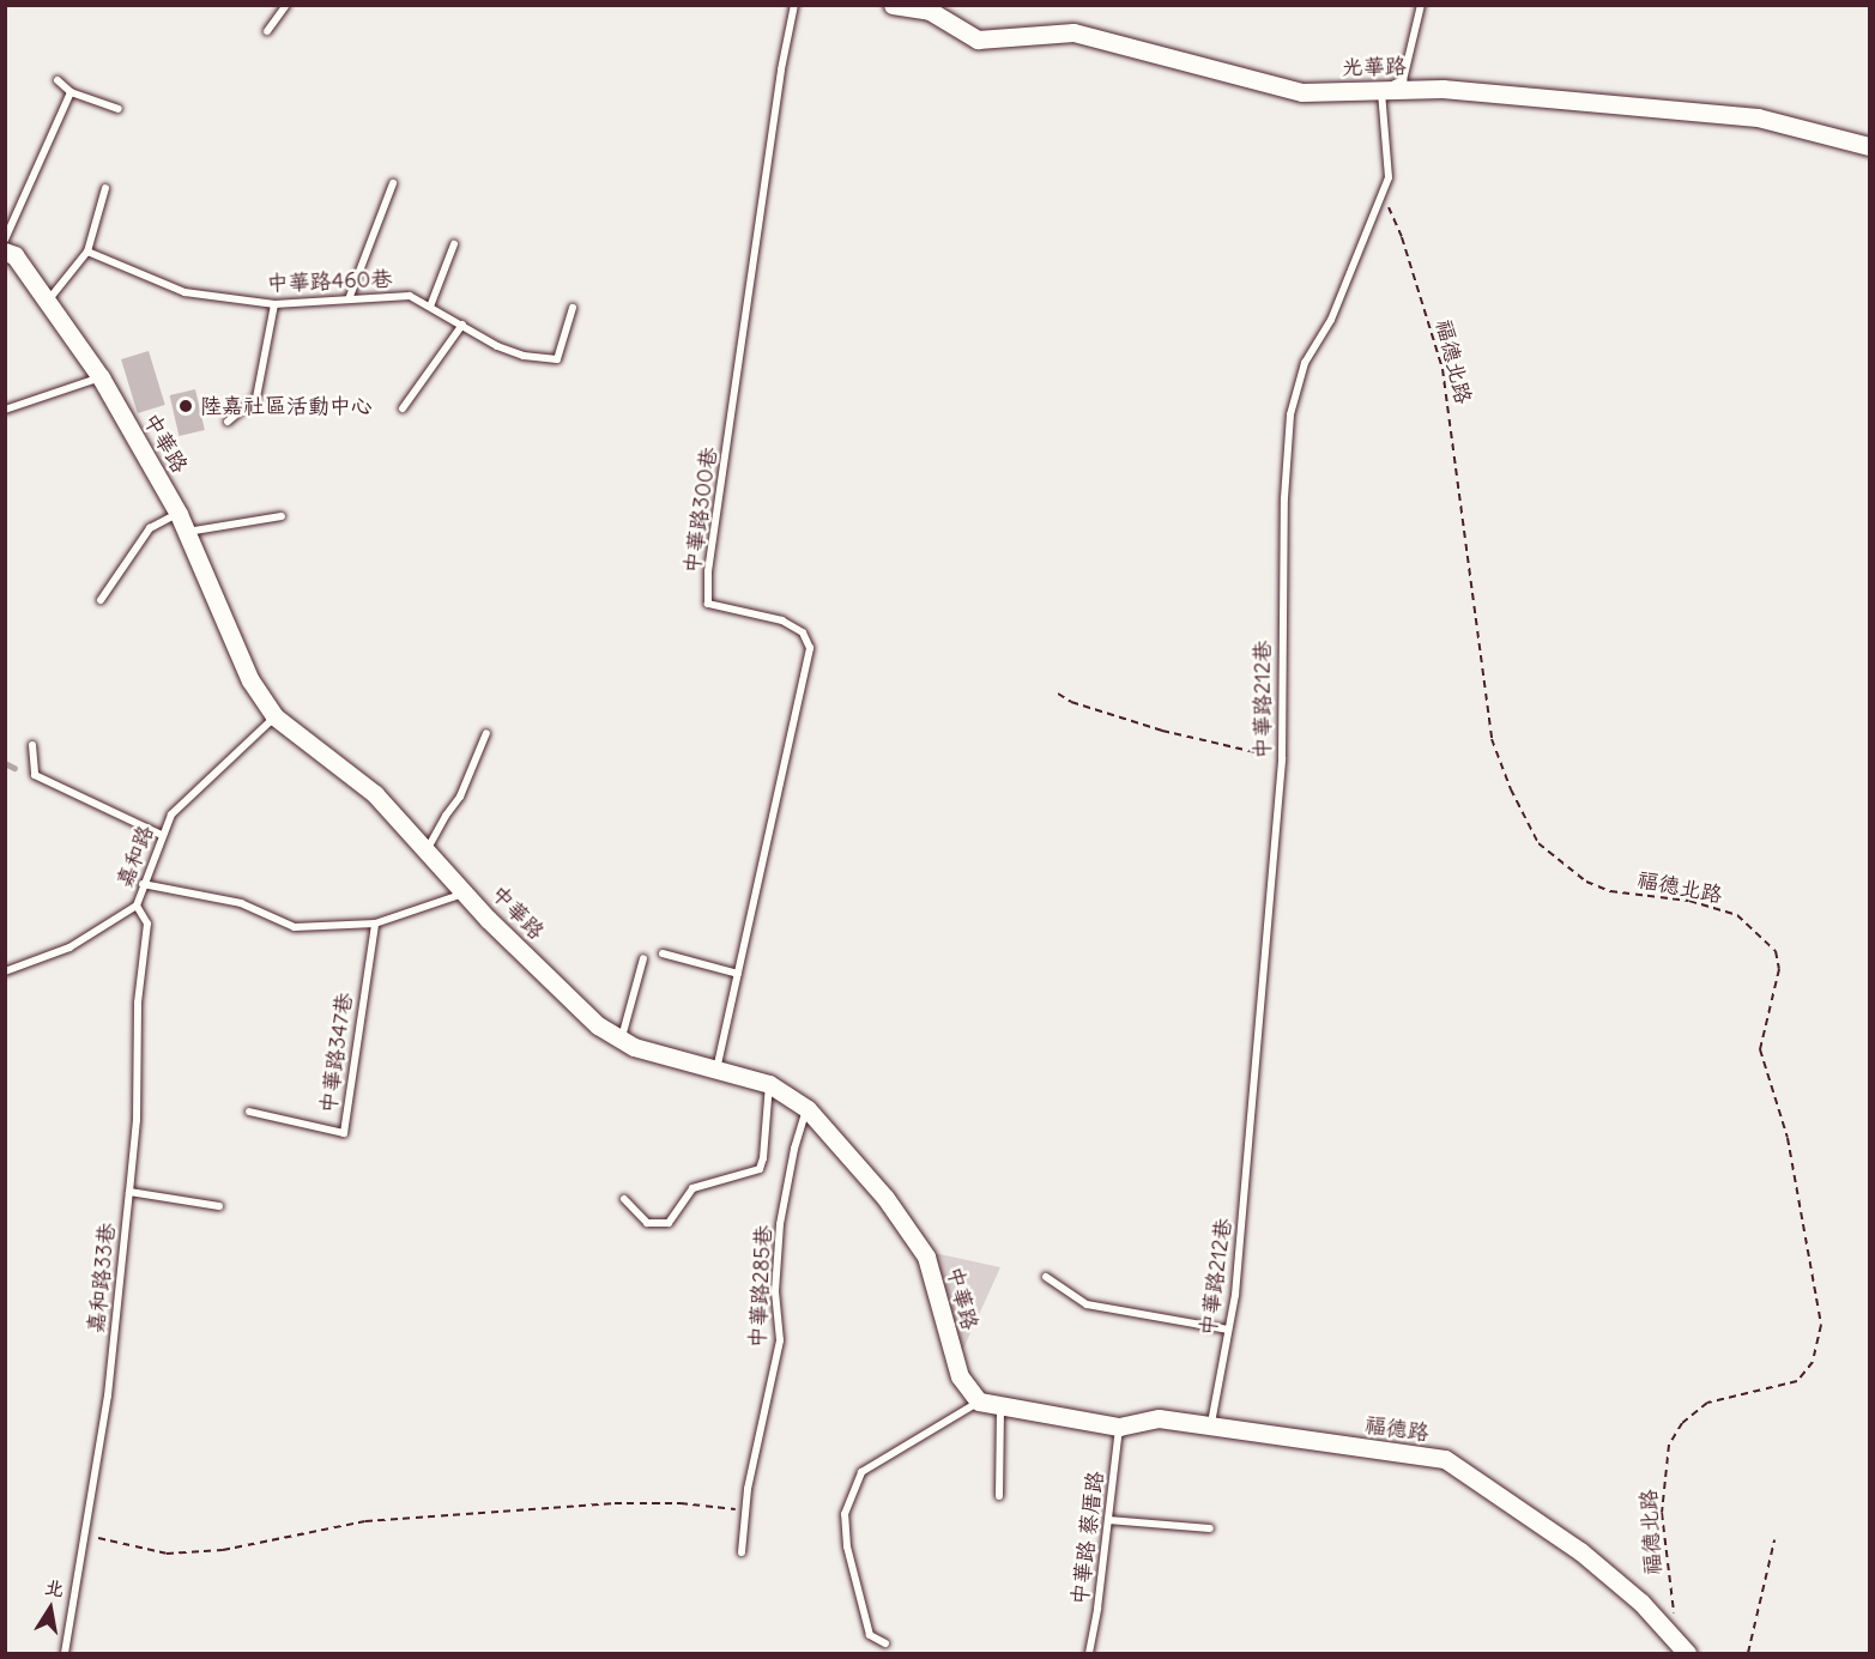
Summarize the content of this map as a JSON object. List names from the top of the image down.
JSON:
{
  "streets": {
    "street": ["光華路", "中華路", "福德路"],
    "lane": [
      "中華路460巷",
      "中華路300巷",
      "中華路212巷",
      "嘉和路",
      "中華路347巷",
      "嘉和路33巷",
      "中華路285巷",
      "中華路 蔡厝路"
    ],
    "path": ["福德北路"]
  },
  "crossings": [
    ["光華路", "中華路212巷"],
    ["福德北路", "中華路212巷"],
    ["福德北路", "福德路"],
    ["中華路", "中華路300巷"],
    ["中華路", "嘉和路"],
    ["中華路", "中華路285巷"],
    ["中華路212巷", "福德路"],
    ["嘉和路", "嘉和路33巷"],
    ["福德路", "中華路 蔡厝路"]
  ],
  "places": ["陸嘉社區活動中心"],
  "north": "top"
}
